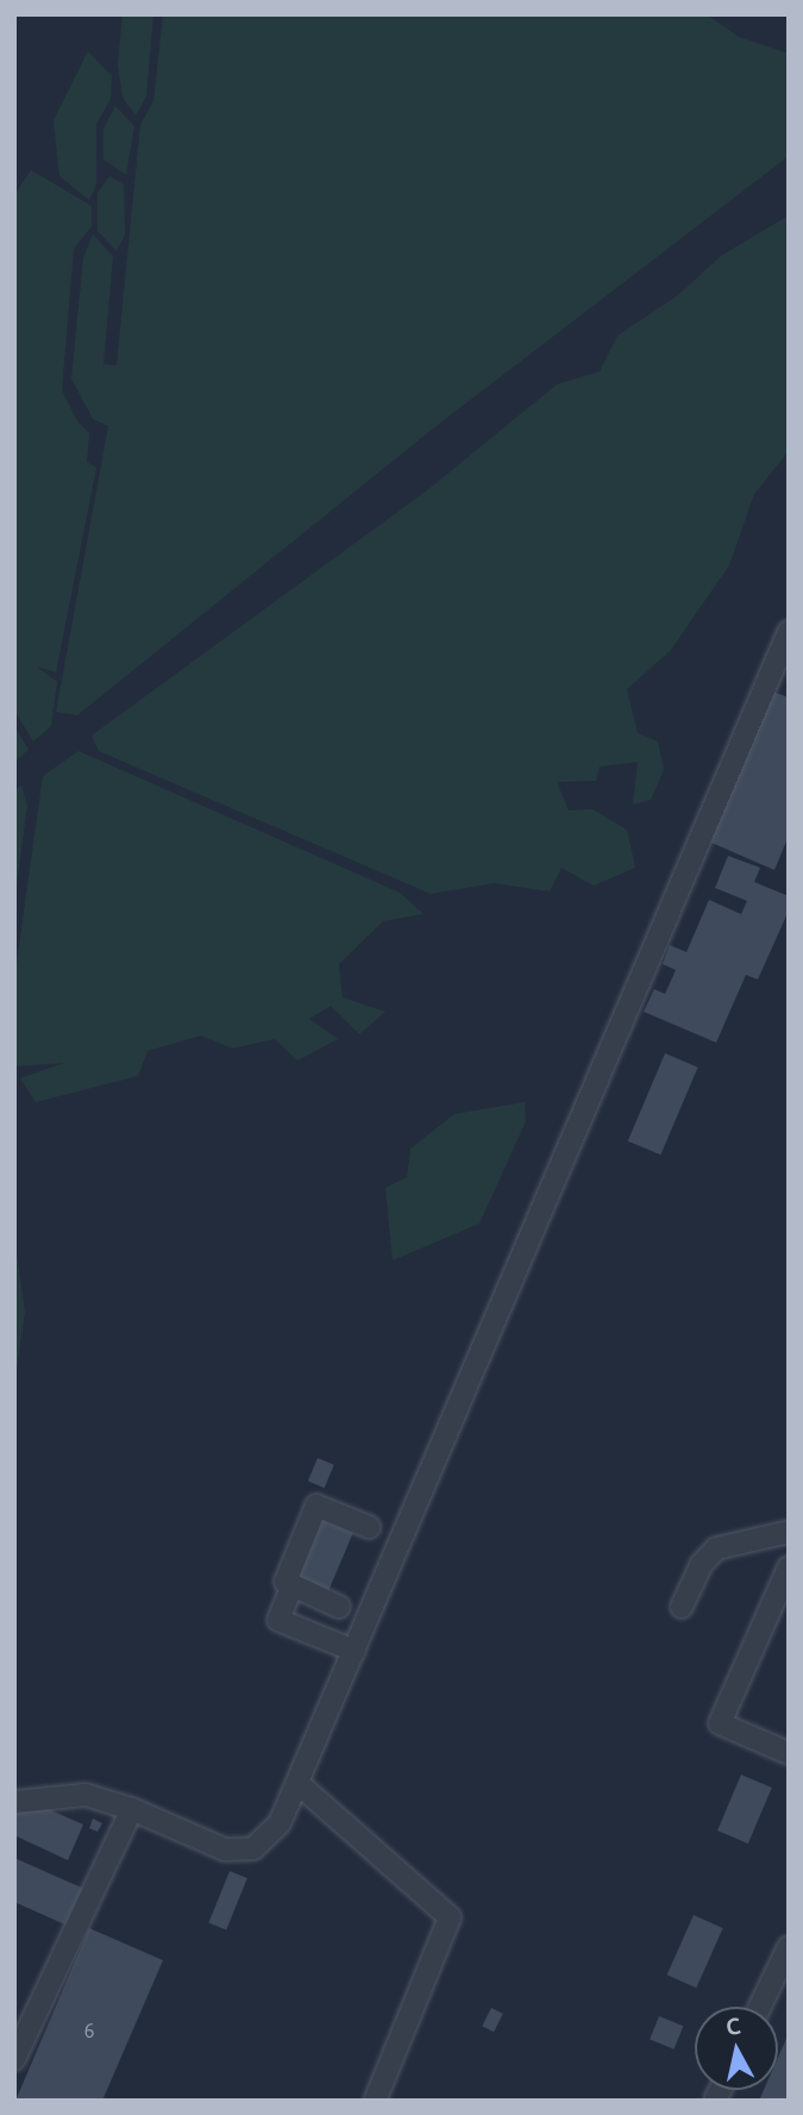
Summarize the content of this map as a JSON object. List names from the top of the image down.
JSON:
{
  "house_numbers": ["6"],
  "north": "top"
}
